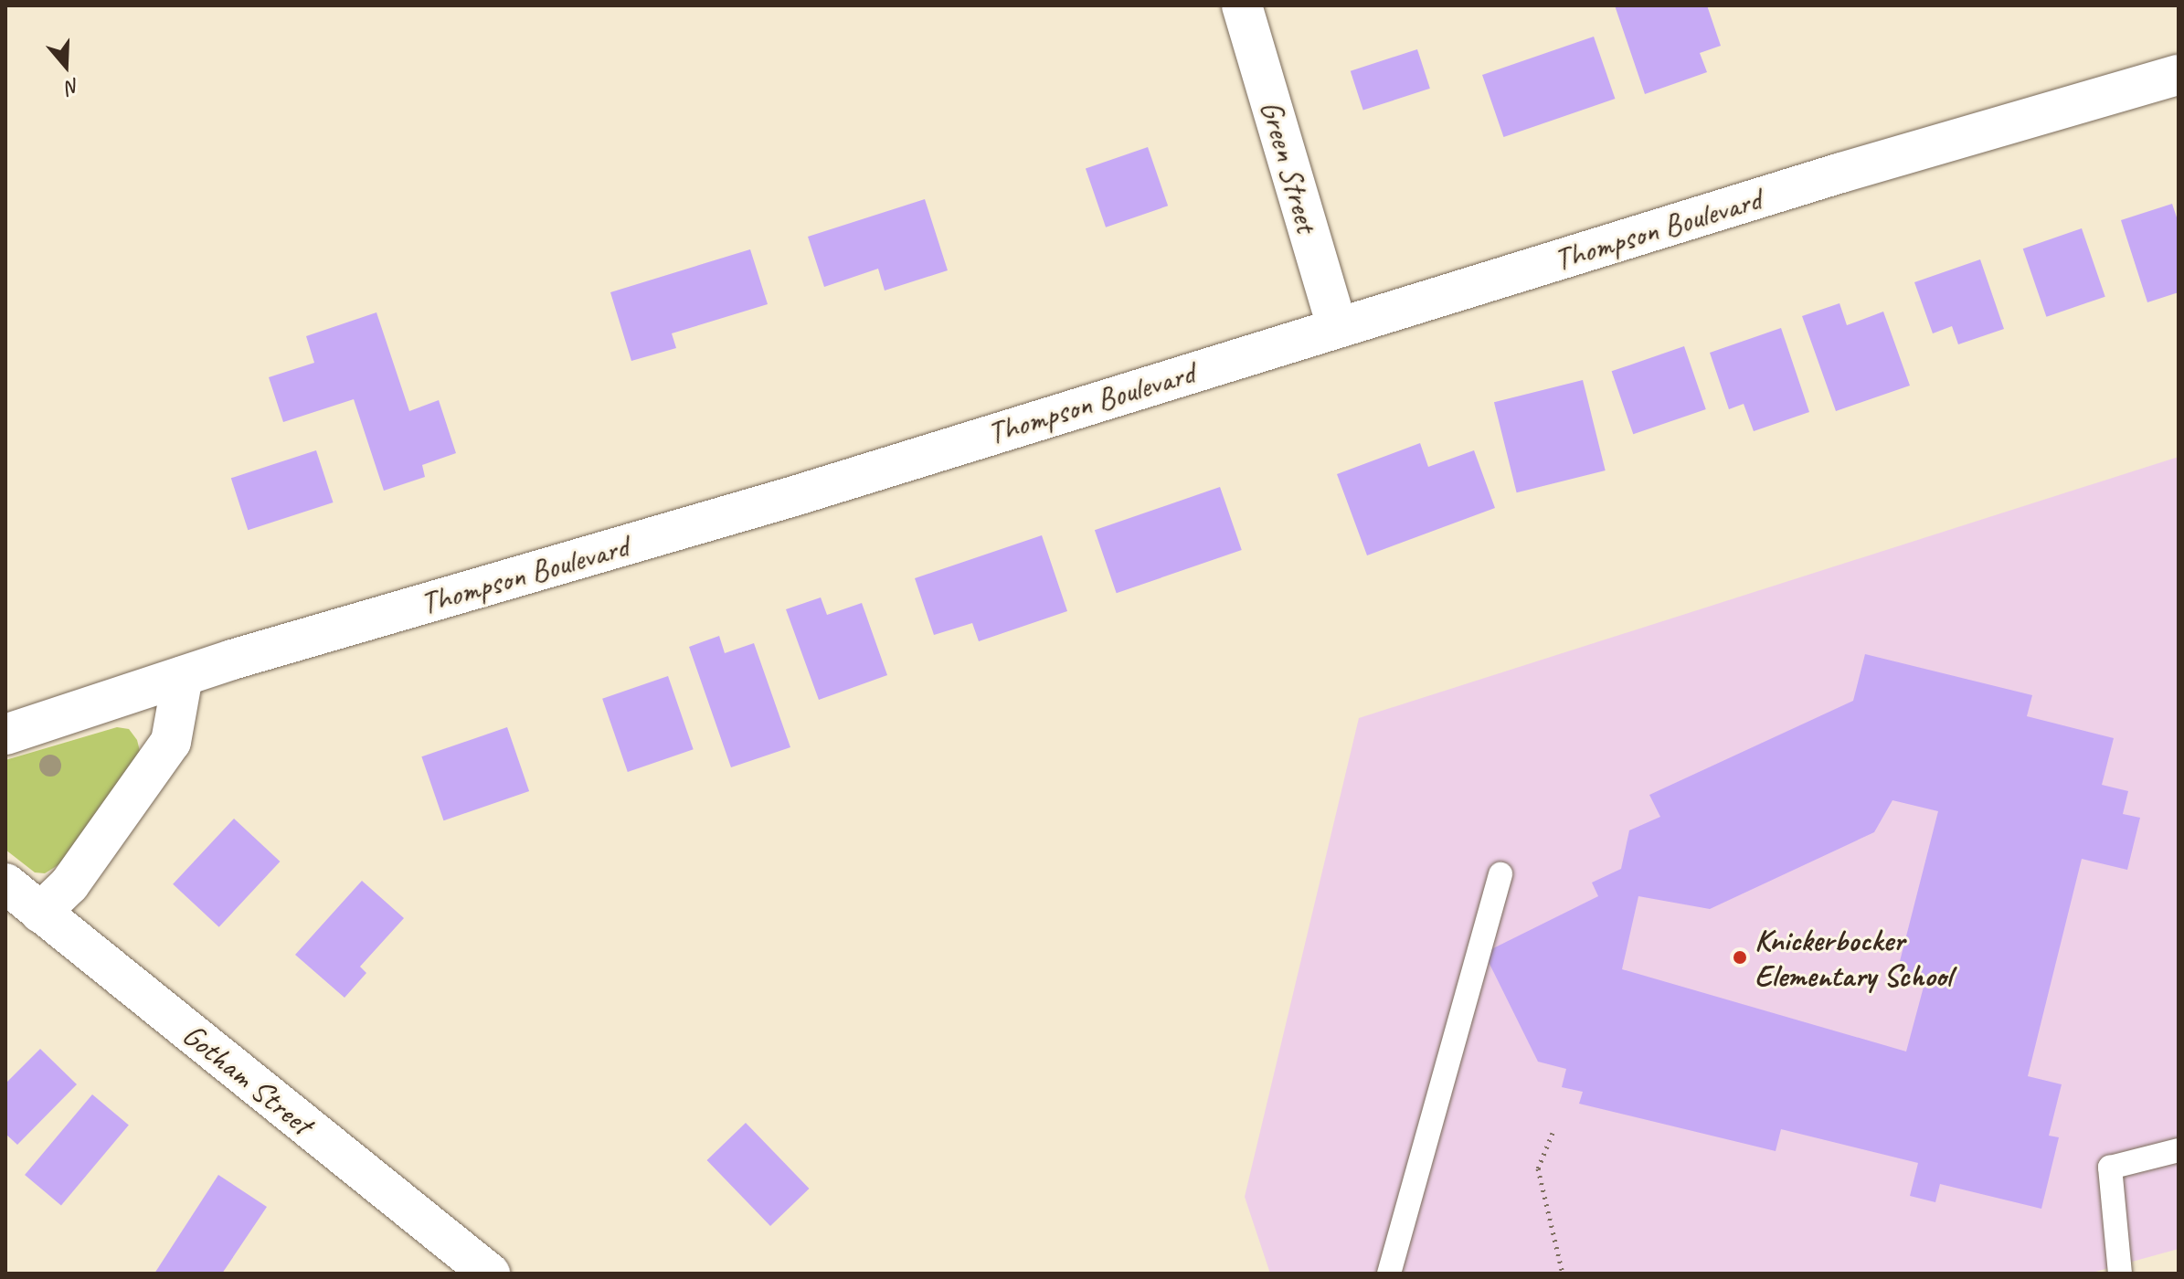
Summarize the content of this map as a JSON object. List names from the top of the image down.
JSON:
{
  "streets": {
    "street": ["Green Street", "Thompson Boulevard", "Gotham Street"]
  },
  "crossings": [
    ["Green Street", "Thompson Boulevard"]
  ],
  "places": ["Knickerbocker Elementary School"],
  "north": "bottom"
}
